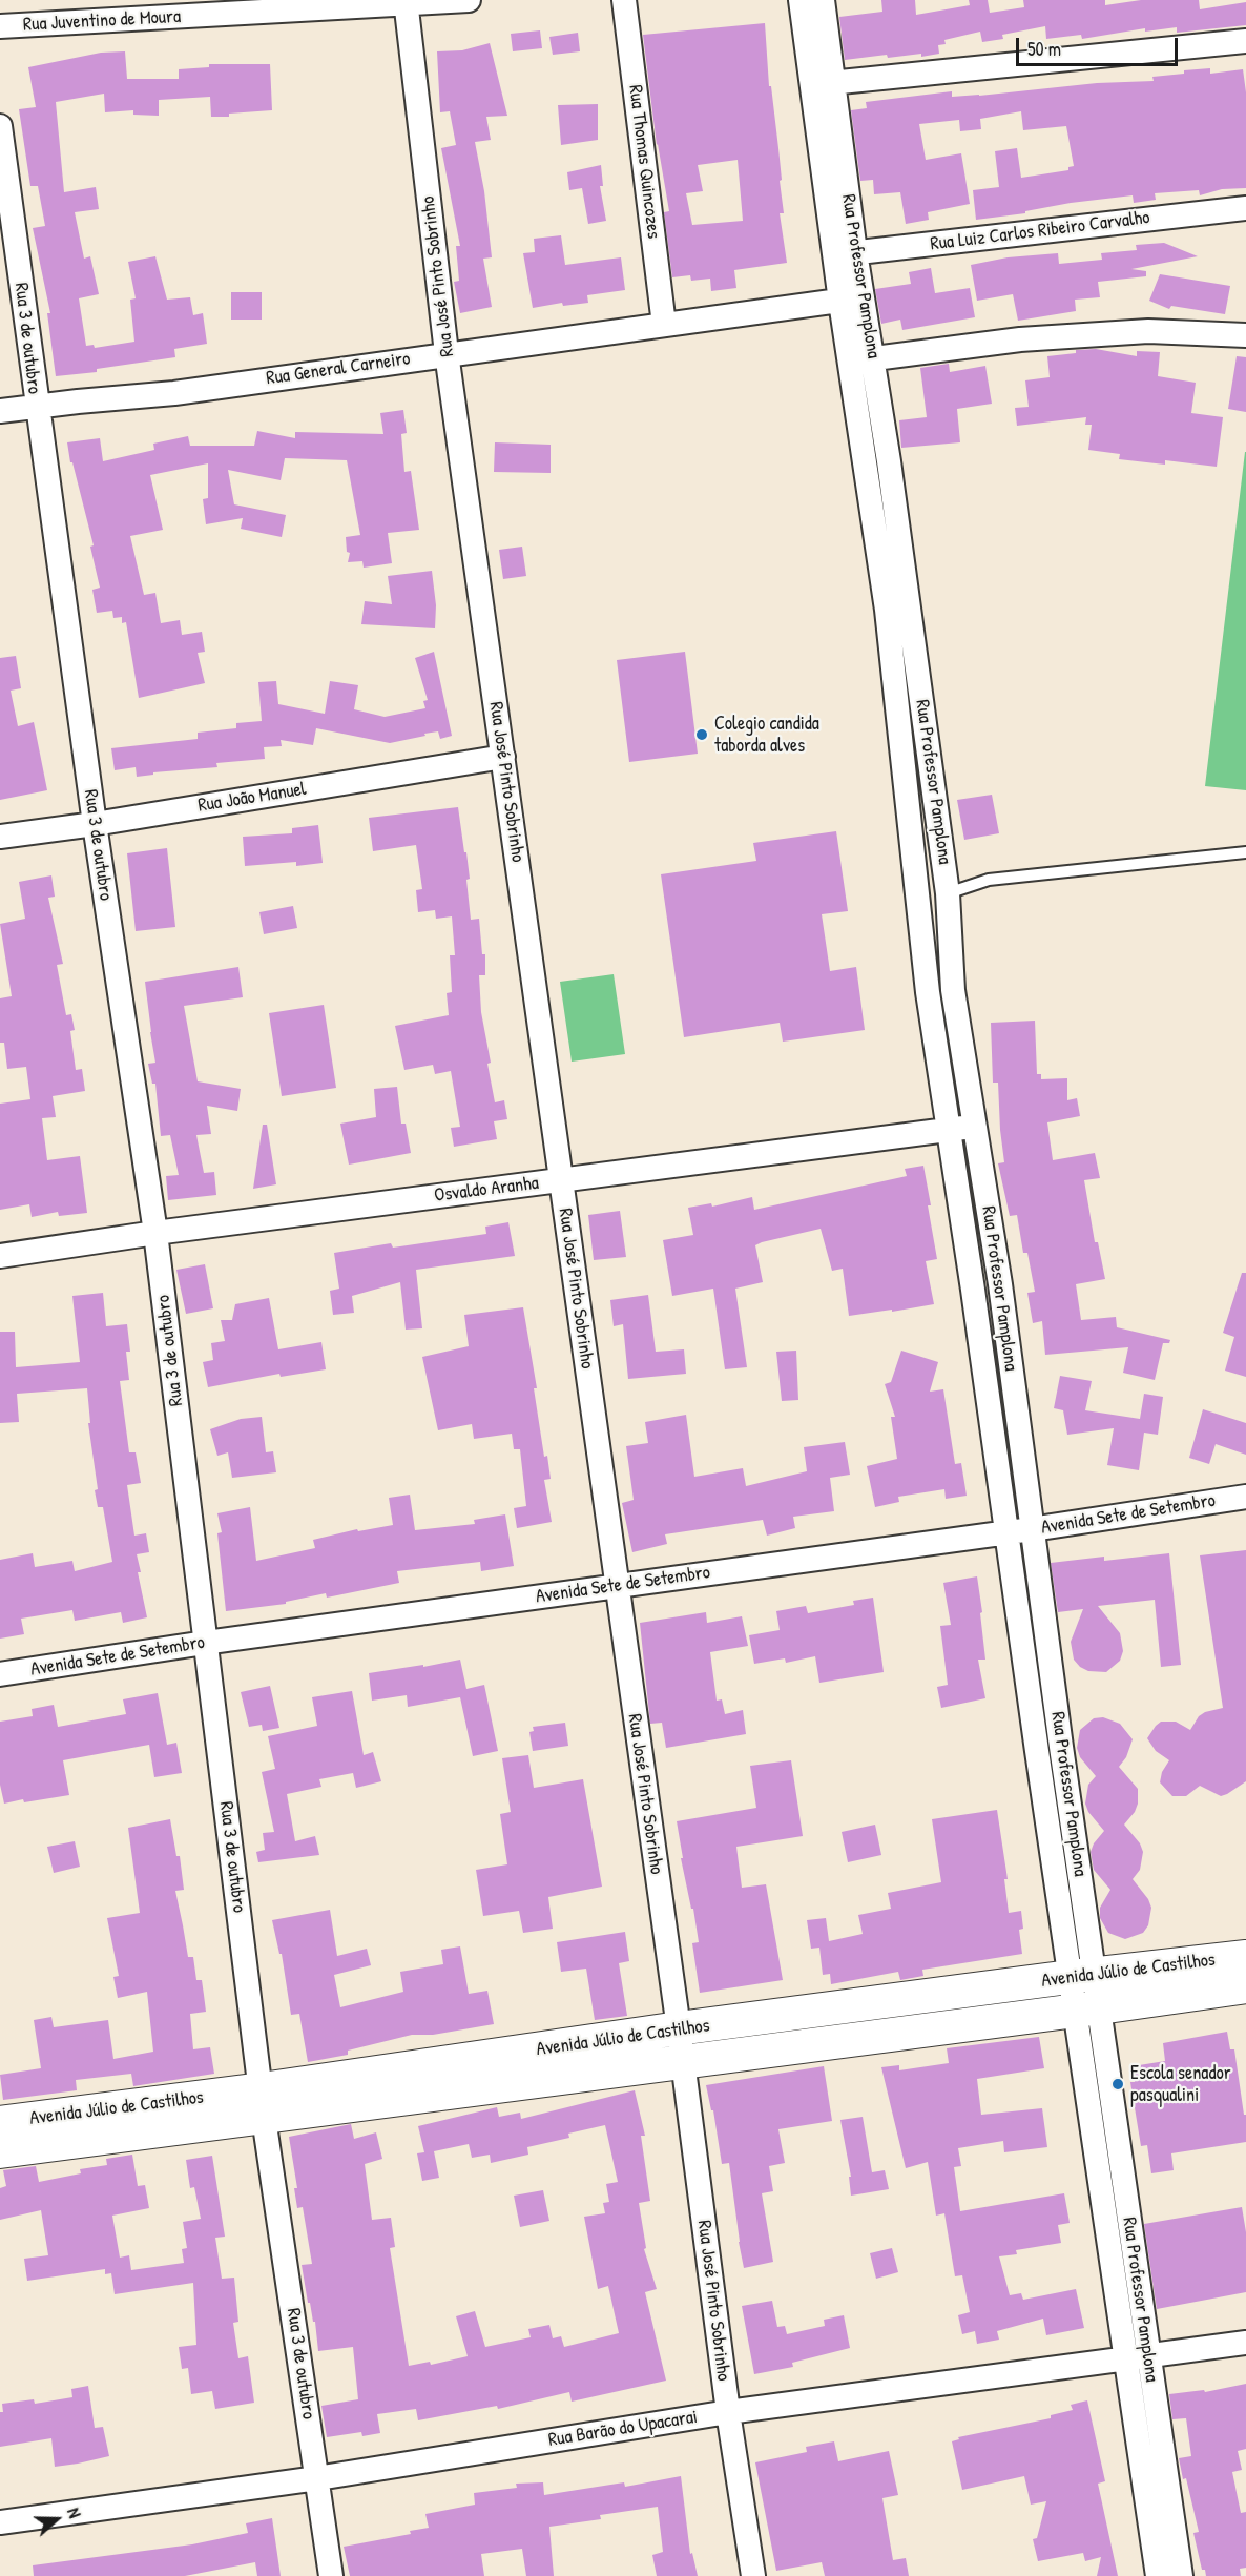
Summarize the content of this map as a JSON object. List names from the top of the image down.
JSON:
{
  "streets": {
    "street": [
      "Rua Juventino de Moura",
      "Rua Thomas Quincozes",
      "Rua Luiz Carlos Ribeiro Carvalho",
      "Rua José Pinto Sobrinho",
      "Rua Professor Pamplona",
      "Rua 3 de outubro",
      "Rua General Carneiro",
      "Rua João Manuel",
      "Osvaldo Aranha",
      "Avenida Sete de Setembro",
      "Avenida Júlio de Castilhos",
      "Rua Barão do Upacarai"
    ]
  },
  "crossings": [
    ["Rua Juventino de Moura", "Rua José Pinto Sobrinho"],
    ["Rua Thomas Quincozes", "Rua General Carneiro"],
    ["Rua Luiz Carlos Ribeiro Carvalho", "Rua Professor Pamplona"],
    ["Rua José Pinto Sobrinho", "Rua General Carneiro"],
    ["Rua José Pinto Sobrinho", "Rua João Manuel"],
    ["Rua José Pinto Sobrinho", "Osvaldo Aranha"],
    ["Rua José Pinto Sobrinho", "Avenida Sete de Setembro"],
    ["Rua José Pinto Sobrinho", "Avenida Júlio de Castilhos"],
    ["Rua José Pinto Sobrinho", "Rua Barão do Upacarai"],
    ["Rua Professor Pamplona", "Rua General Carneiro"],
    ["Rua Professor Pamplona", "Osvaldo Aranha"],
    ["Rua Professor Pamplona", "Avenida Sete de Setembro"],
    ["Rua Professor Pamplona", "Avenida Júlio de Castilhos"],
    ["Rua Professor Pamplona", "Rua Barão do Upacarai"],
    ["Rua 3 de outubro", "Rua General Carneiro"],
    ["Rua 3 de outubro", "Rua João Manuel"],
    ["Rua 3 de outubro", "Osvaldo Aranha"],
    ["Rua 3 de outubro", "Avenida Sete de Setembro"],
    ["Rua 3 de outubro", "Avenida Júlio de Castilhos"],
    ["Rua 3 de outubro", "Rua Barão do Upacarai"]
  ],
  "places": ["Colegio candida taborda alves", "Escola senador pasqualini"],
  "scale_bar": "50 m",
  "north": "right"
}
